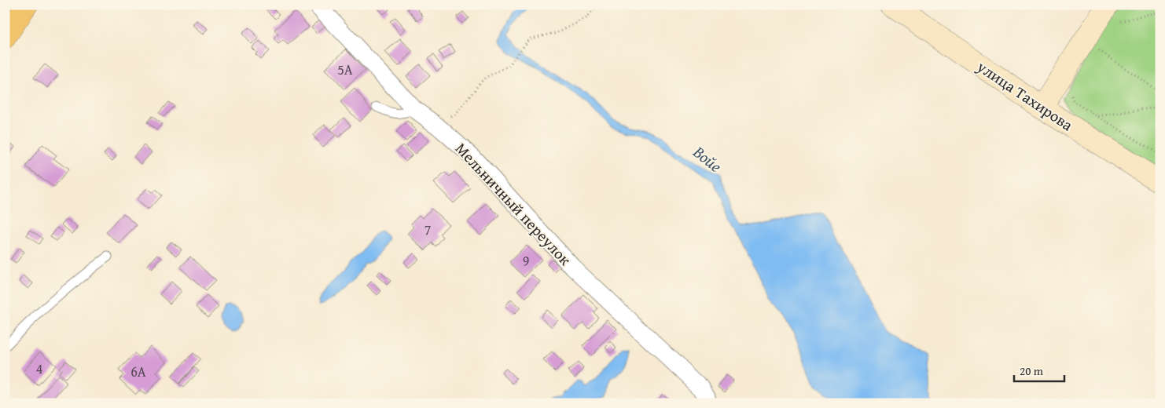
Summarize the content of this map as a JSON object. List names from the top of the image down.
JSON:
{
  "streets": {
    "main road": ["улица Тахирова"],
    "street": ["Мельничный переулок"]
  },
  "water": ["Войе"],
  "house_numbers": [
    "5А",
    "7",
    "9",
    "4",
    "6А"
  ],
  "scale_bar": "20 m"
}
